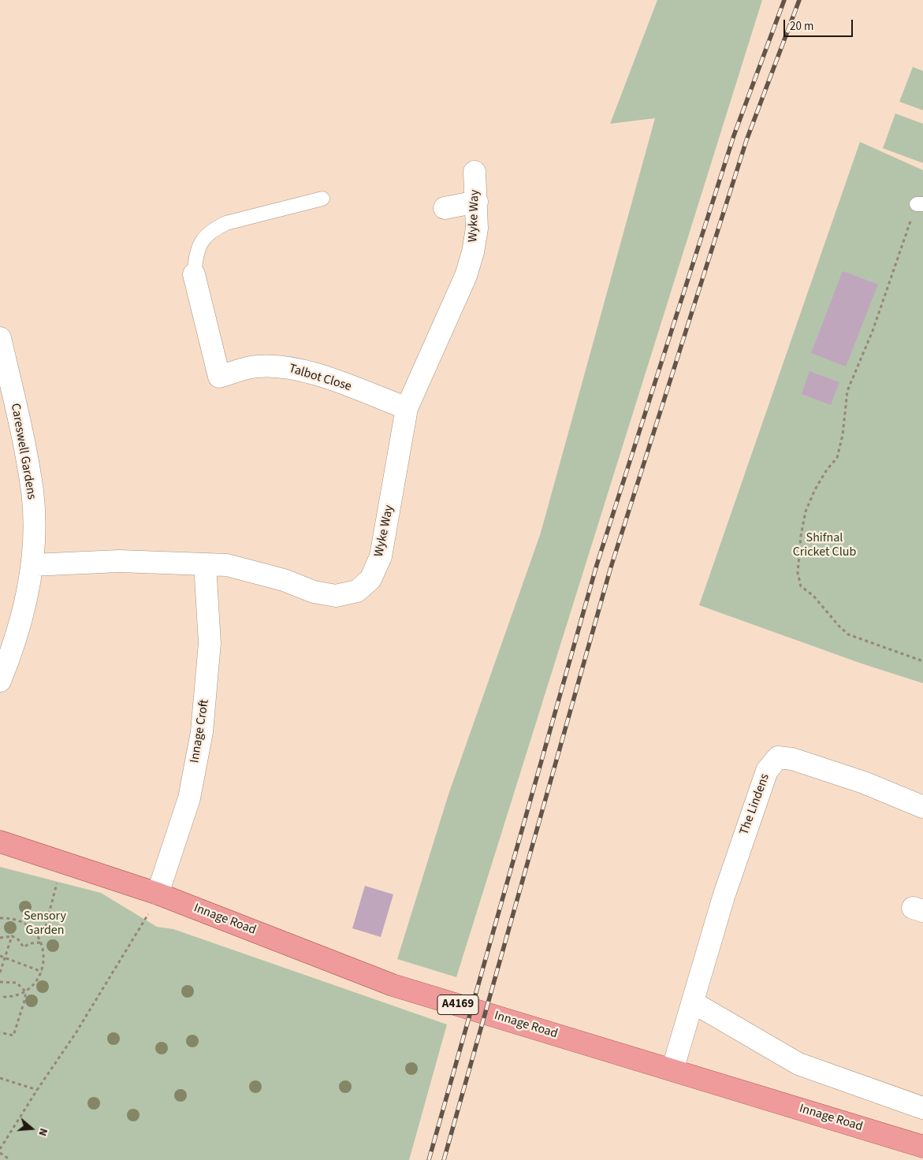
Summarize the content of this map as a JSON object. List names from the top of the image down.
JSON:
{
  "streets": {
    "main road": ["Innage Road", "A4169"],
    "street": [
      "Wyke Way",
      "Talbot Close",
      "Careswell Gardens",
      "Innage Croft",
      "The Lindens"
    ]
  },
  "crossings": [
    ["Wyke Way", "Talbot Close"],
    ["Wyke Way", "Careswell Gardens"],
    ["Wyke Way", "Innage Croft"],
    ["Innage Croft", "Innage Road"],
    ["The Lindens", "Innage Road"]
  ],
  "parks": ["Shifnal Cricket Club", "Sensory Garden"],
  "scale_bar": "20 m",
  "north": "right"
}
